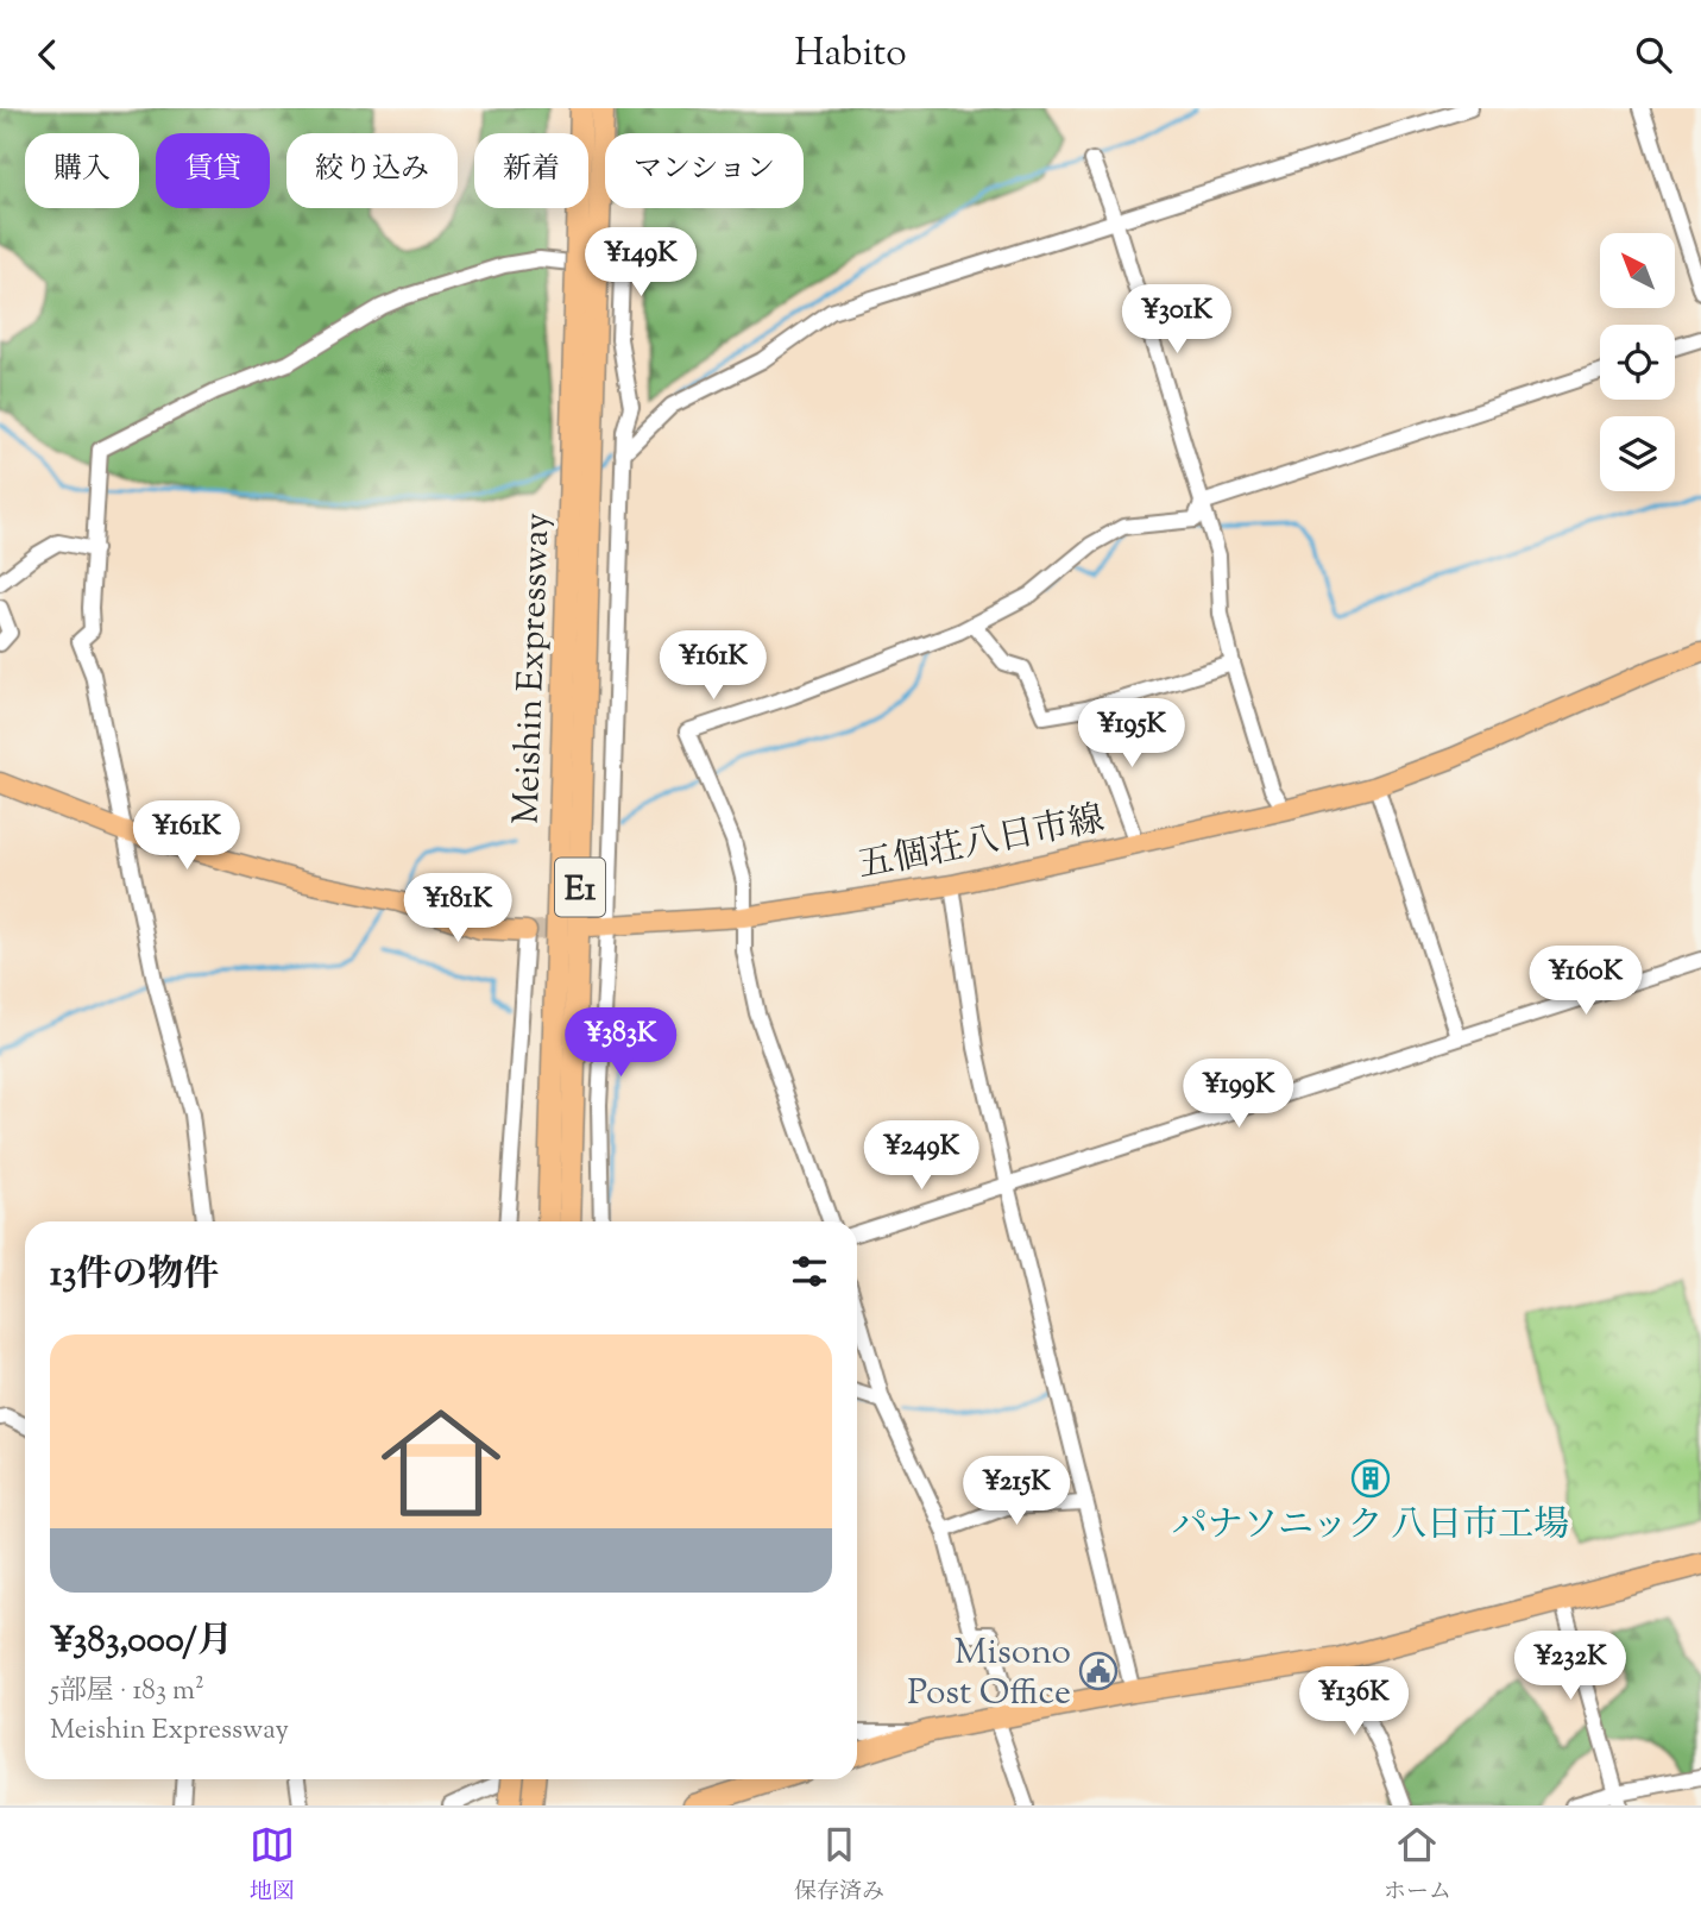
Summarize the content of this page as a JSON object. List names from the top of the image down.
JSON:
{
  "streets": {
    "highway": ["Meishin Expressway", "E1"],
    "main road": ["五個荘八日市線"]
  },
  "places": {
    "building": ["パナソニック 八日市工場"],
    "public building": ["Misono Post Office"]
  },
  "north": "top left",
  "page": {
    "header": "Habito",
    "chip": [
      "購入",
      "賃貸",
      "絞り込み",
      "新着",
      "マンション"
    ],
    "price": [
      "¥149K",
      "¥301K",
      "¥161K",
      "¥195K",
      "¥161K",
      "¥181K",
      "¥160K",
      "¥383K",
      "¥199K",
      "¥249K",
      "¥215K",
      "¥232K",
      "¥136K"
    ],
    "heading": "13件の物件",
    "list": [
      {
        "name": "¥383,000/月",
        "note": "5部屋 · 183 m² · Meishin Expressway"
      }
    ],
    "tabs": ["地図", "保存済み", "ホーム"]
  }
}
